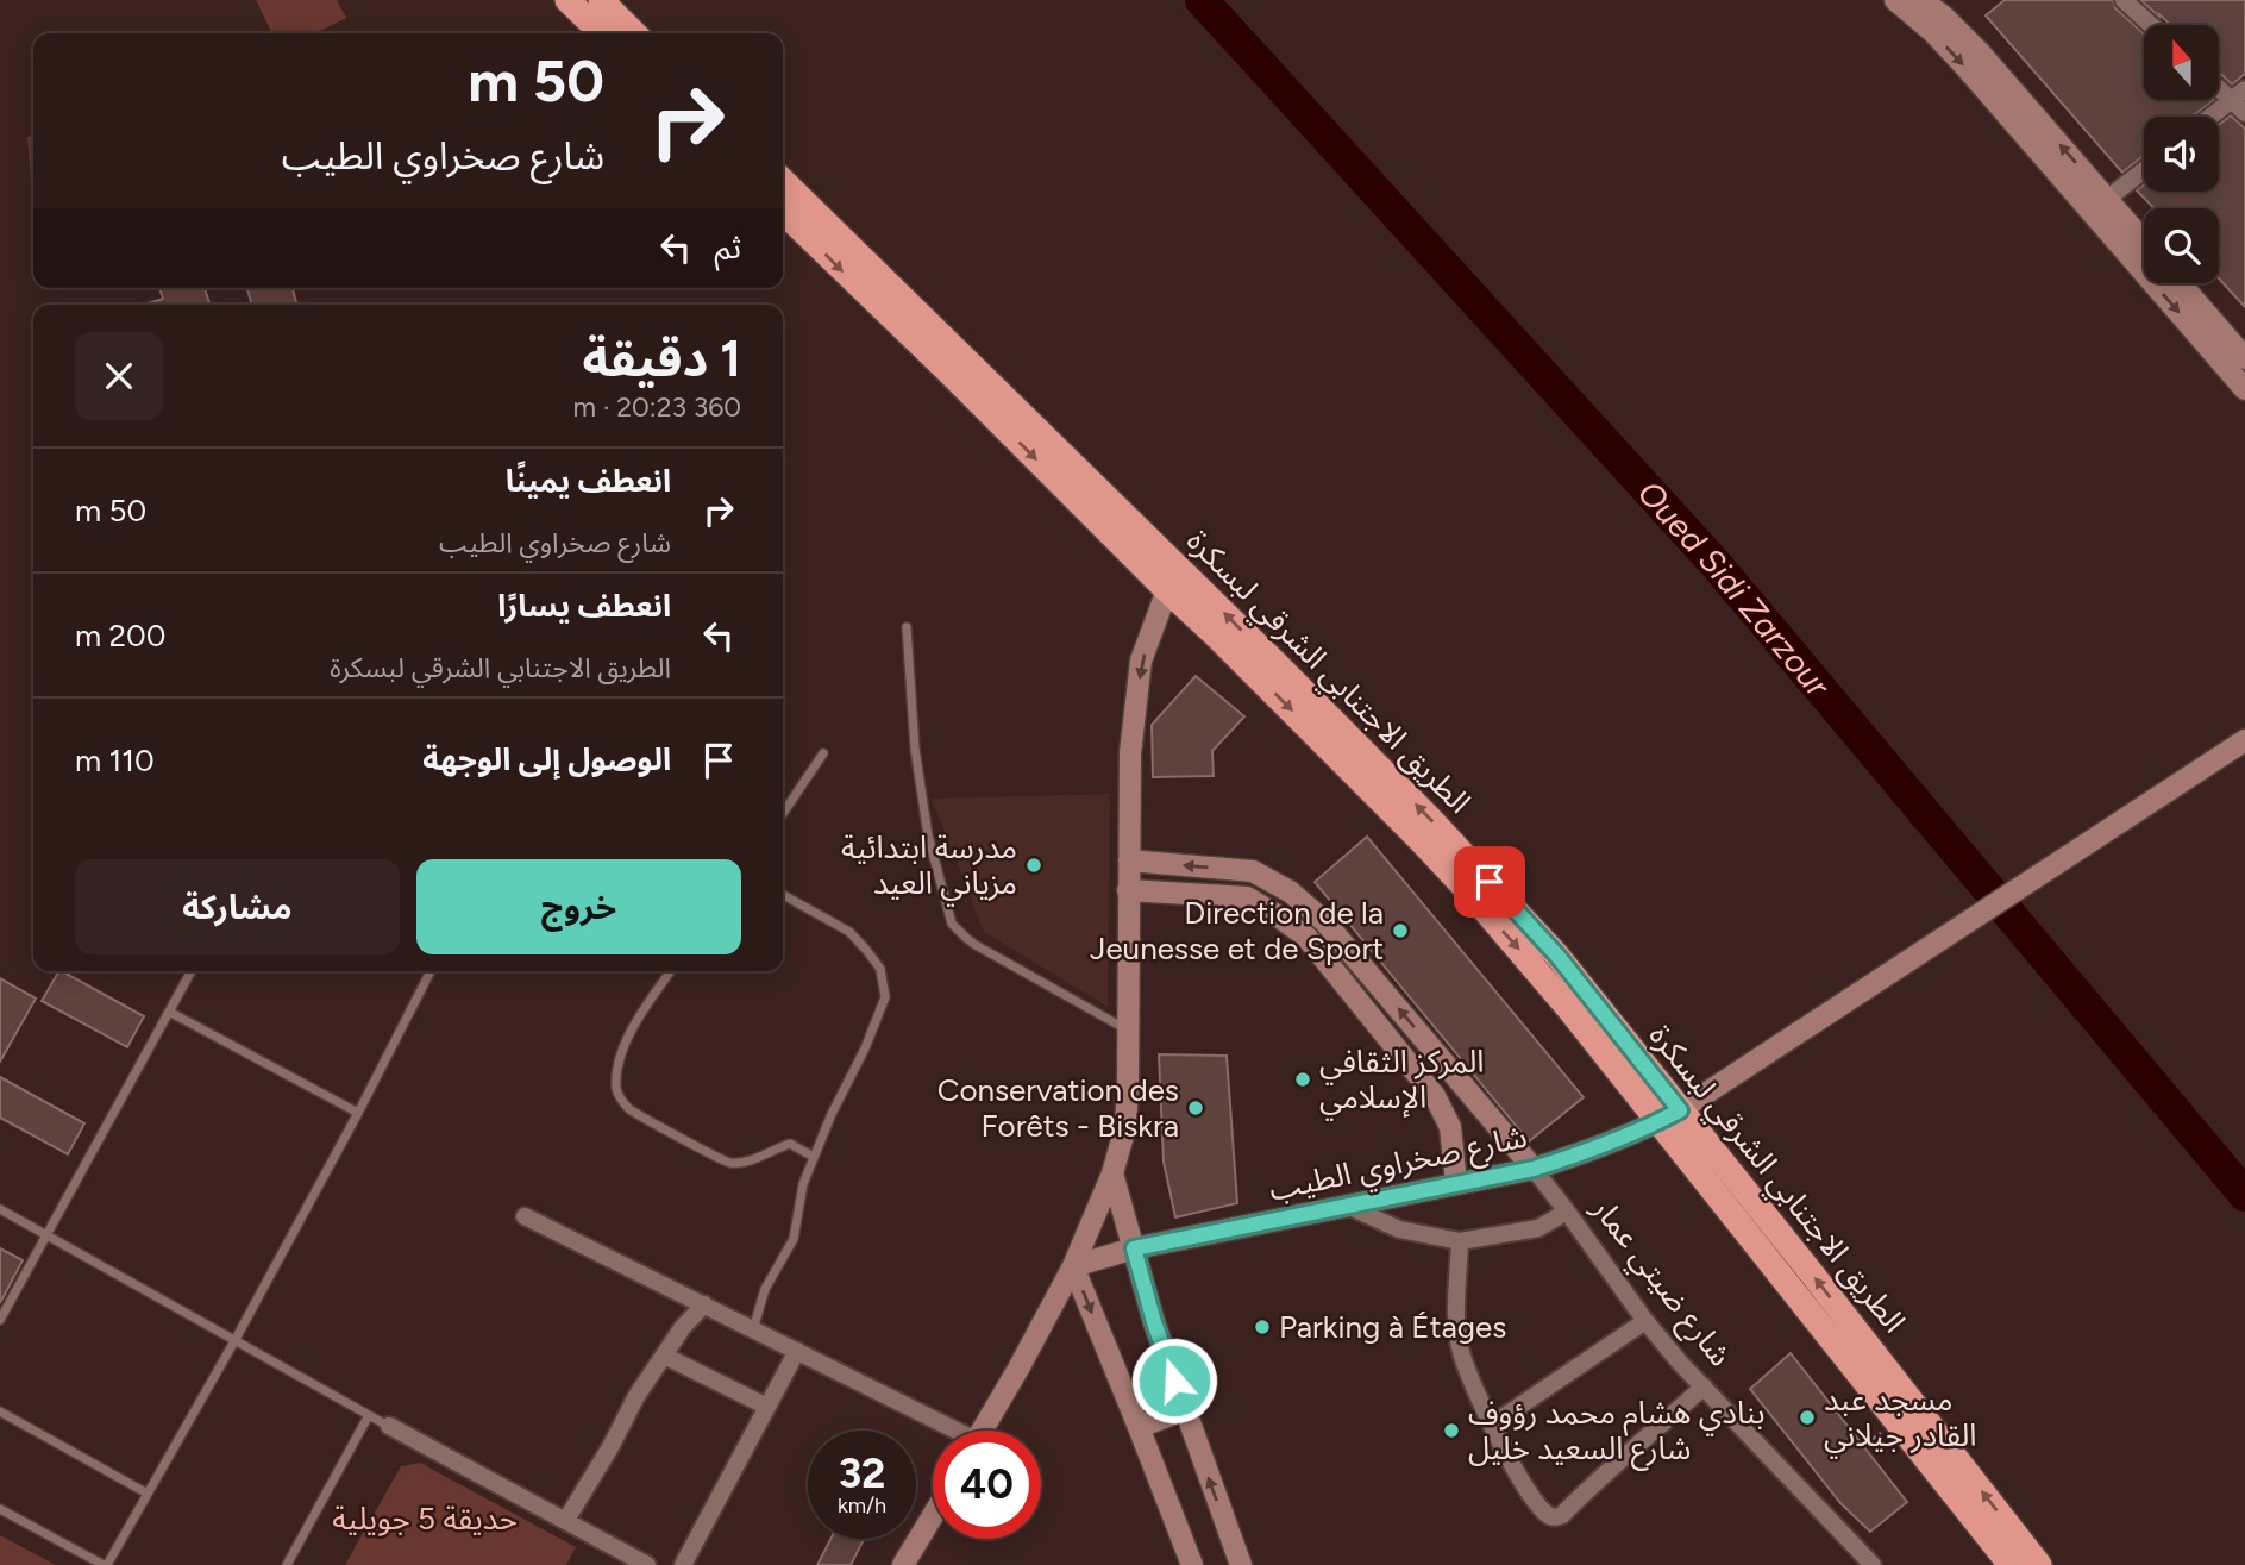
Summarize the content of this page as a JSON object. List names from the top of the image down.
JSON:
{
  "streets": {
    "highway": ["الطريق الاجتنابي الشرقي لبسكرة"],
    "street": ["شارع صخراوي الطيب", "شارع ضيتي عمار"]
  },
  "crossings": [
    ["الطريق الاجتنابي الشرقي لبسكرة", "شارع صخراوي الطيب"],
    ["شارع صخراوي الطيب", "شارع ضيتي عمار"]
  ],
  "water": ["Oued Sidi Zarzour"],
  "parks": ["حديقة 5 جويلية"],
  "places": [
    "مدرسة ابتدائية مزياني العيد",
    "Direction de la Jeunesse et de Sport",
    "المركز الثقافي الإسلامي",
    "Conservation des Forêts - Biskra",
    "Parking à Étages",
    "مسجد عبد القادر جيلاني",
    "بنادي هشام محمد رؤوف شارع السعيد خليل"
  ],
  "north": "top",
  "page": {
    "turn": ["50 m", "شارع صخراوي الطيب"],
    "then": "ثم",
    "heading": ["1 دقيقة", "360 m · 20:23"],
    "list": [
      {
        "name": "انعطف يمينًا",
        "note": "شارع صخراوي الطيب",
        "value": "50 m"
      },
      {
        "name": "انعطف يسارًا",
        "note": "الطريق الاجتنابي الشرقي لبسكرة",
        "value": "200 m"
      },
      {
        "name": "الوصول إلى الوجهة",
        "value": "110 m"
      }
    ],
    "buttons": ["خروج", "مشاركة"],
    "speed": "32 km/h",
    "limit": "40"
  }
}
